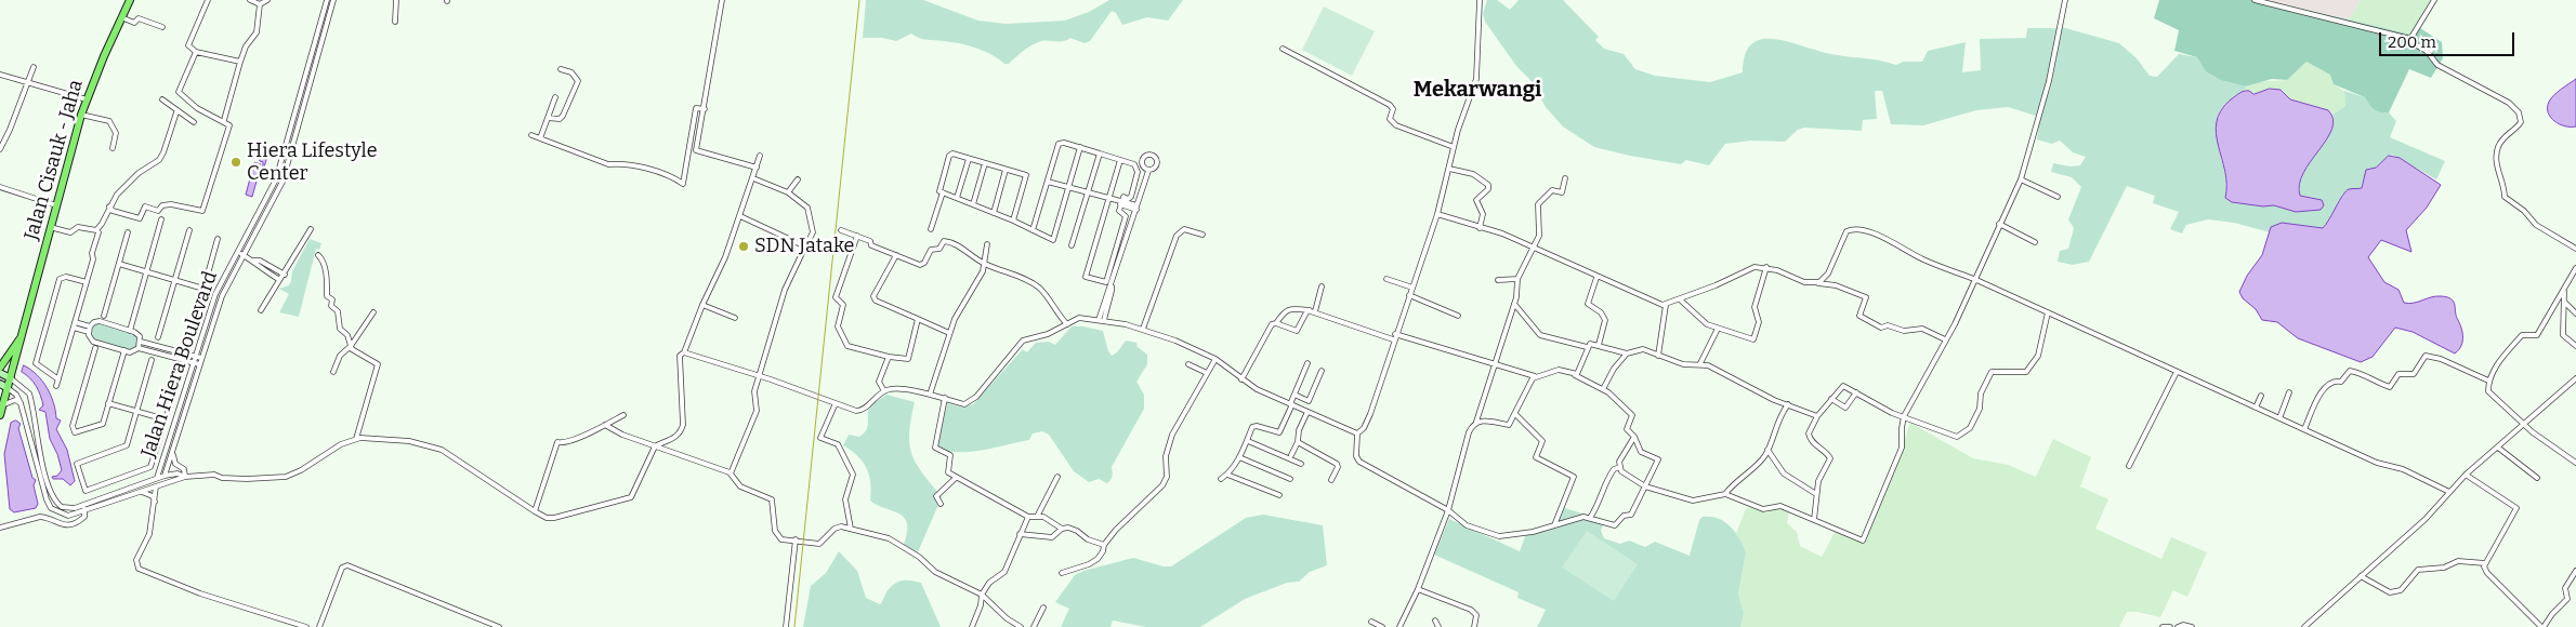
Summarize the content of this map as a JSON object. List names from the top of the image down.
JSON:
{
  "streets": {
    "main road": ["Jalan Cisauk - Jaha"],
    "street": ["Jalan Hiera Boulevard"]
  },
  "crossings": [
    ["Jalan Cisauk - Jaha", "Jalan Hiera Boulevard"]
  ],
  "districts": ["Mekarwangi"],
  "places": ["Hiera Lifestyle Center", "SDN Jatake"],
  "scale_bar": "200 m"
}
